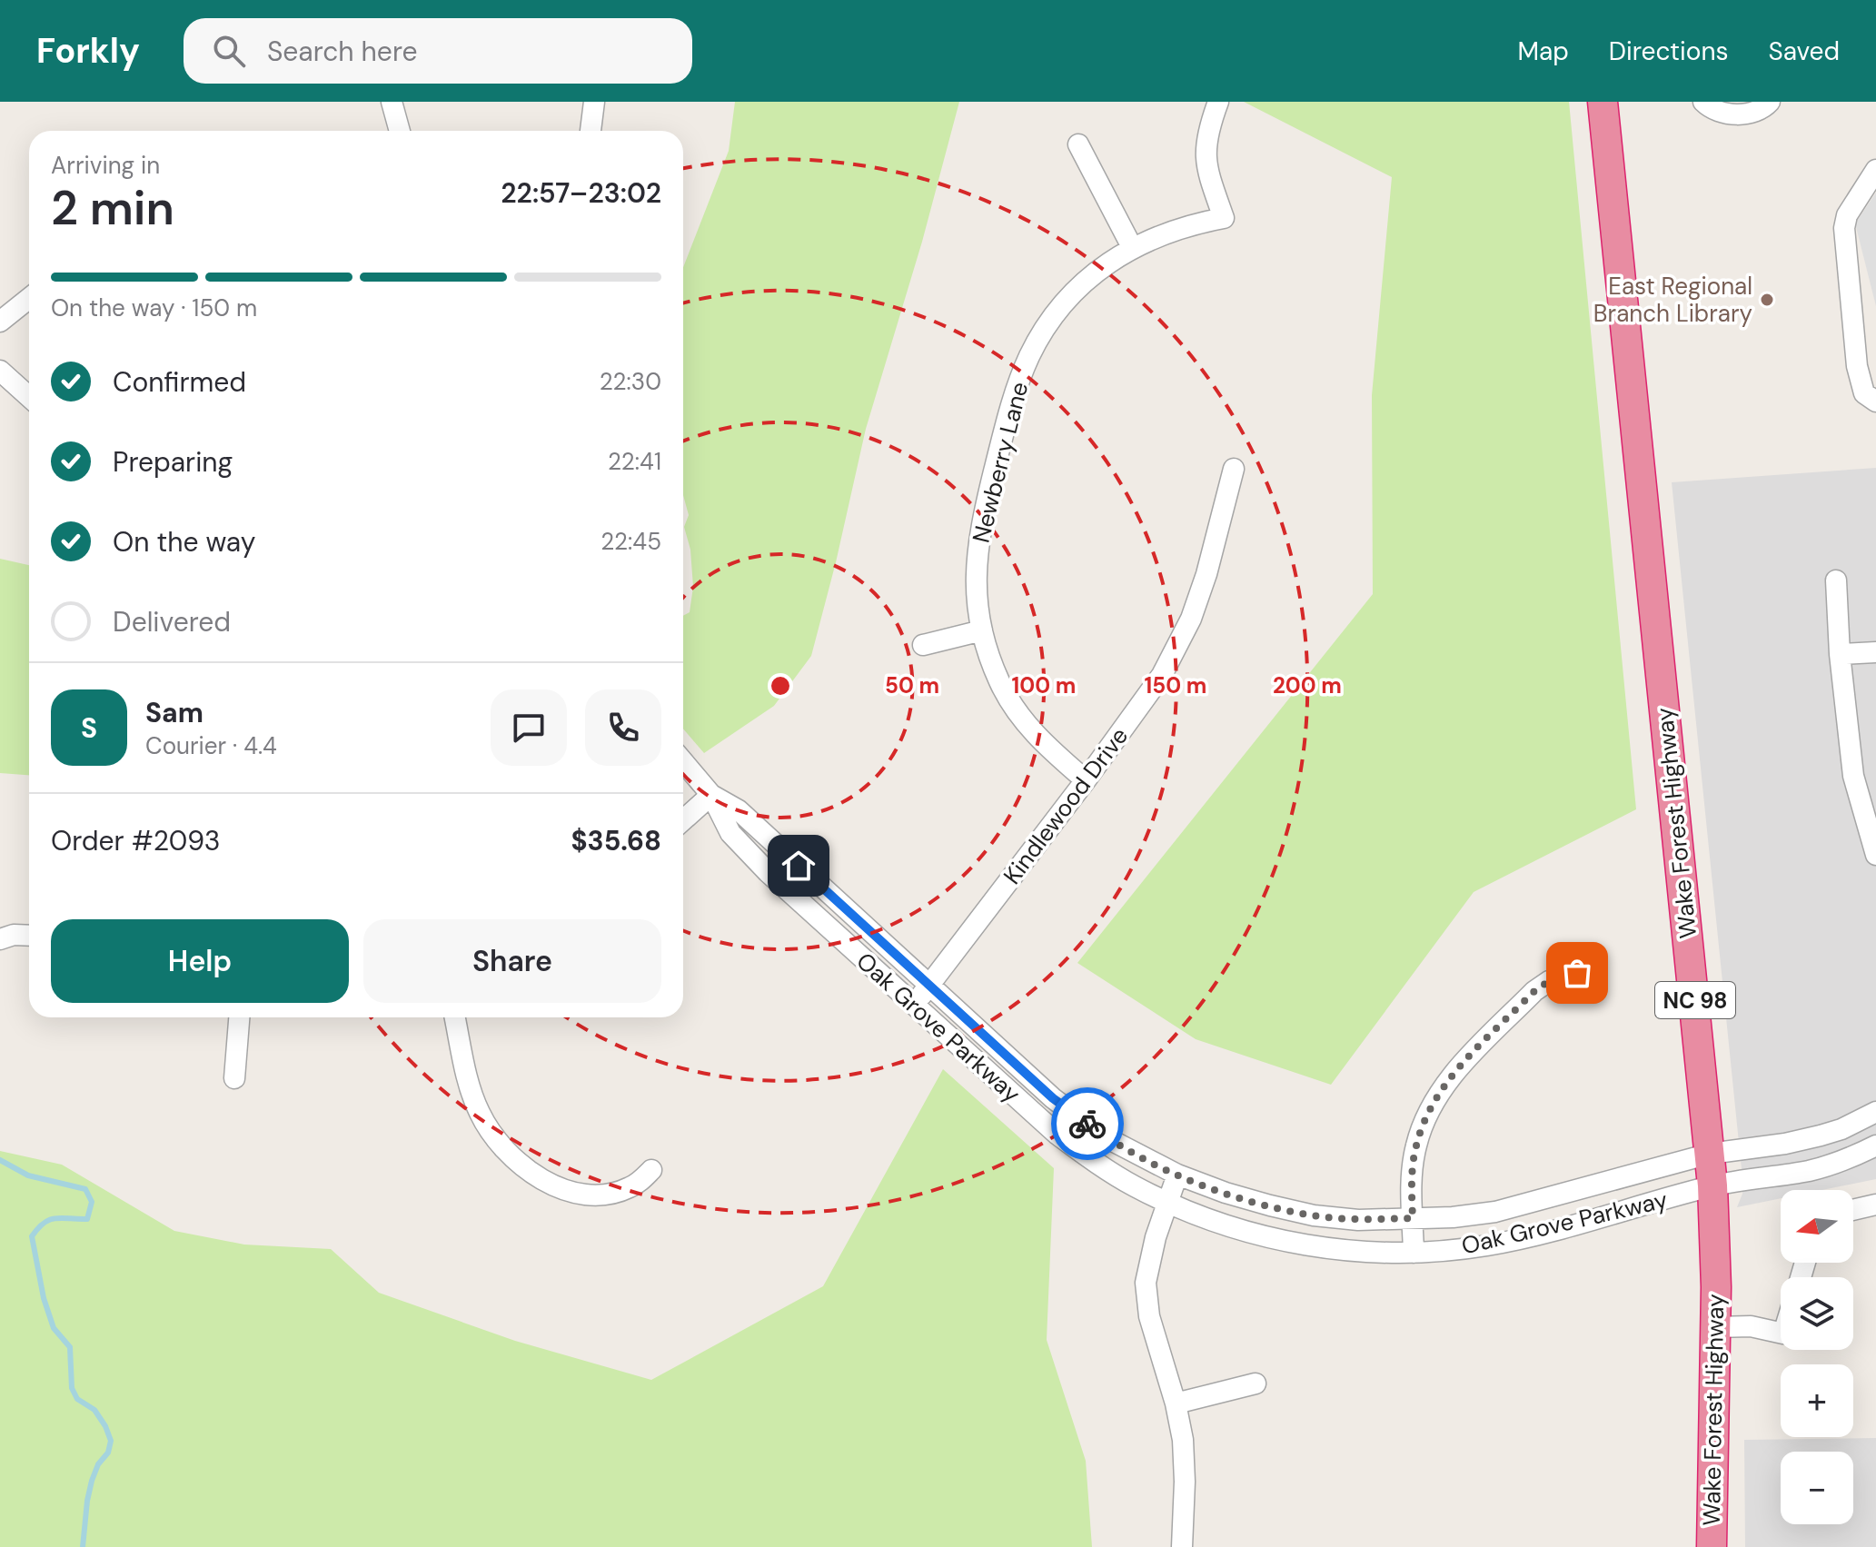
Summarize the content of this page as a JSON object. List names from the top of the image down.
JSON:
{
  "streets": {
    "highway": ["Wake Forest Highway", "NC 98"],
    "street": ["Newberry Lane", "Kindlewood Drive", "Oak Grove Parkway"]
  },
  "crossings": [
    ["Newberry Lane", "Kindlewood Drive"],
    ["Kindlewood Drive", "Oak Grove Parkway"],
    ["Wake Forest Highway", "Oak Grove Parkway"]
  ],
  "places": ["East Regional Branch Library"],
  "north": "left",
  "page": {
    "header": "Forkly",
    "search": "Search here",
    "nav": ["Map", "Directions", "Saved"],
    "heading": ["2 min", "Arriving in", "22:57–23:02"],
    "panel": [
      "Sam",
      "Courier · 4.4",
      "Order #2093",
      "$35.68"
    ],
    "bar": "On the way · 150 m",
    "list": [
      ["Confirmed", "22:30"],
      ["Preparing", "22:41"],
      ["On the way", "22:45"],
      "Delivered"
    ],
    "round": "S",
    "buttons": ["Help", "Share"],
    "map_buttons": ["+", "−"]
  },
  "rings": [
    "50 m",
    "100 m",
    "150 m",
    "200 m"
  ]
}
